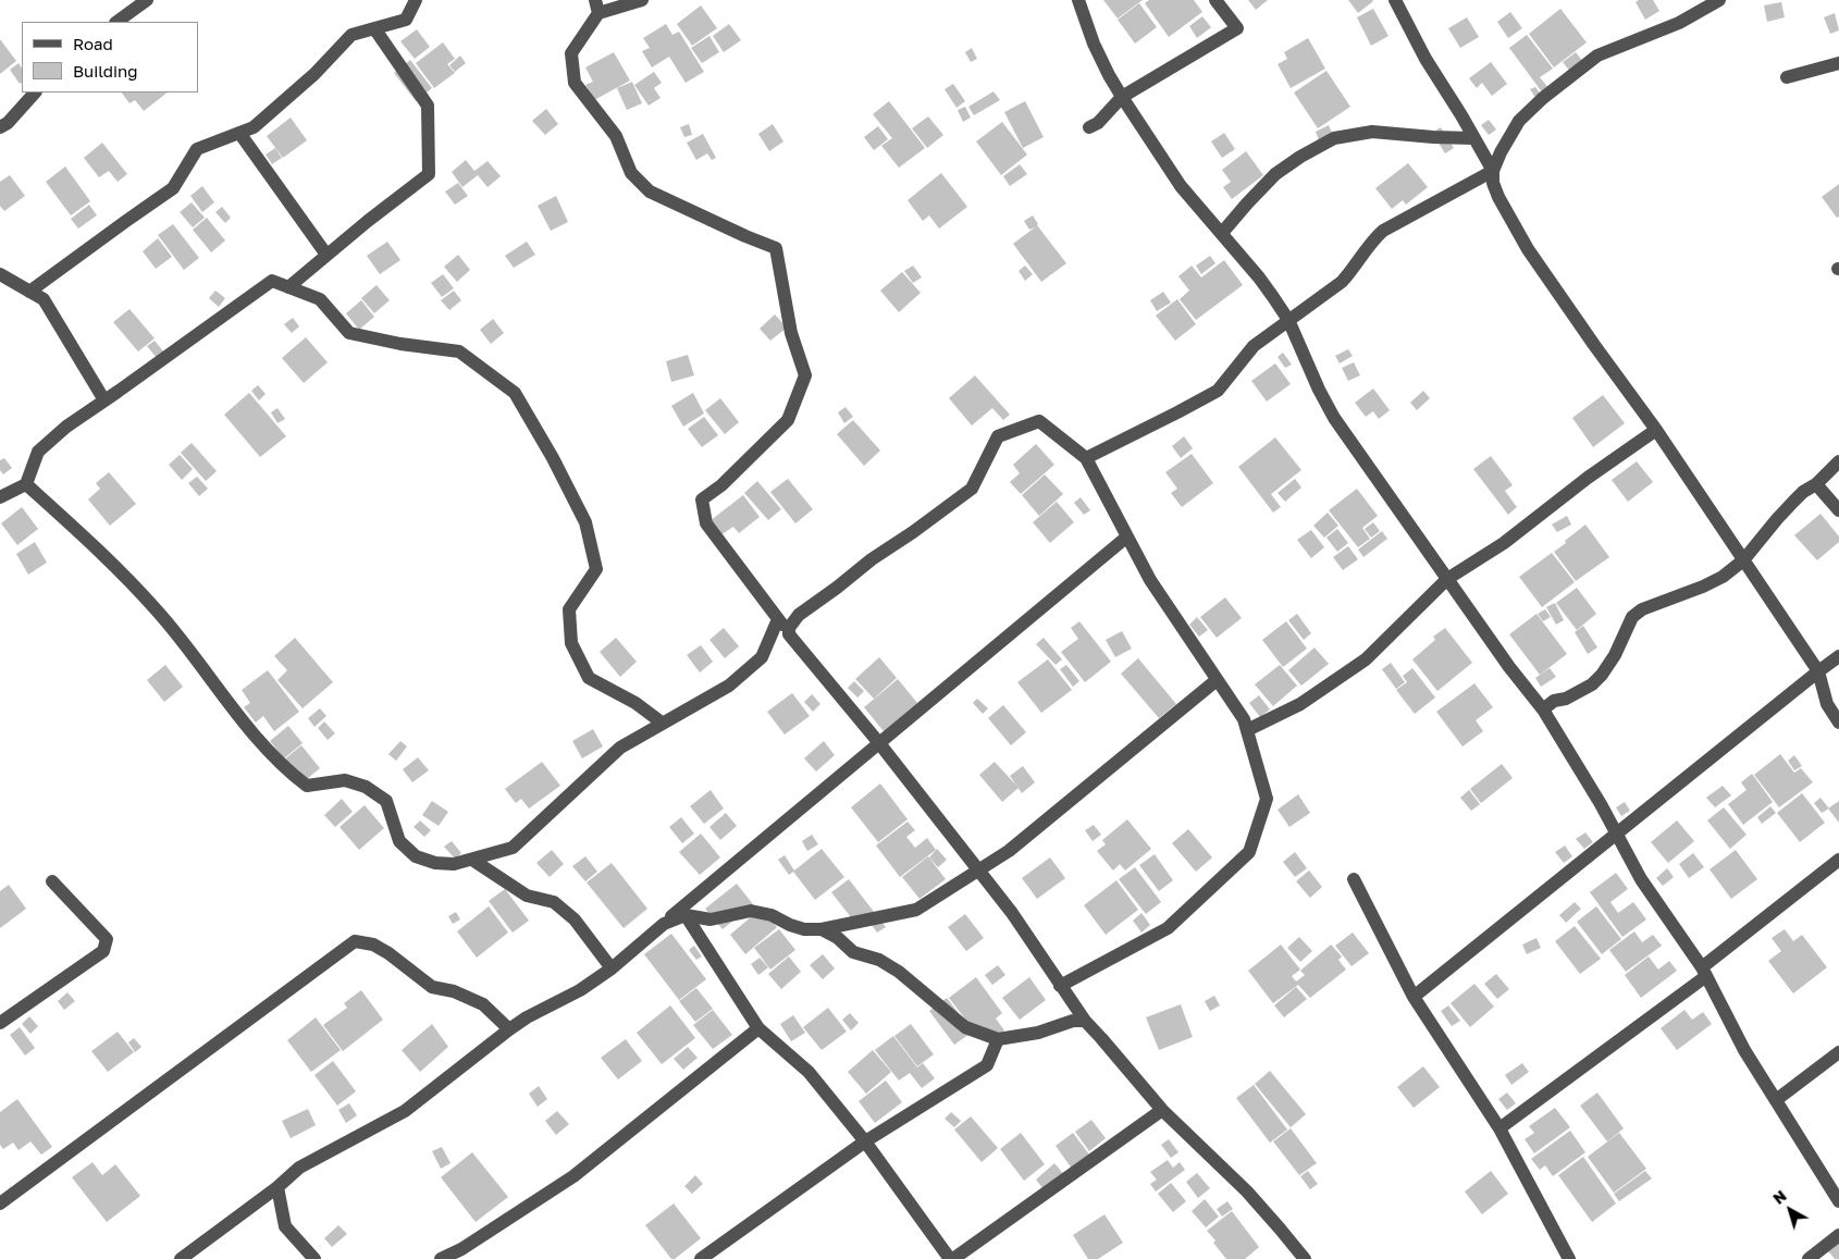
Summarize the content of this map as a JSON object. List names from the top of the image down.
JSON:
{
  "legend": ["Road", "Building"],
  "north": "top left"
}
